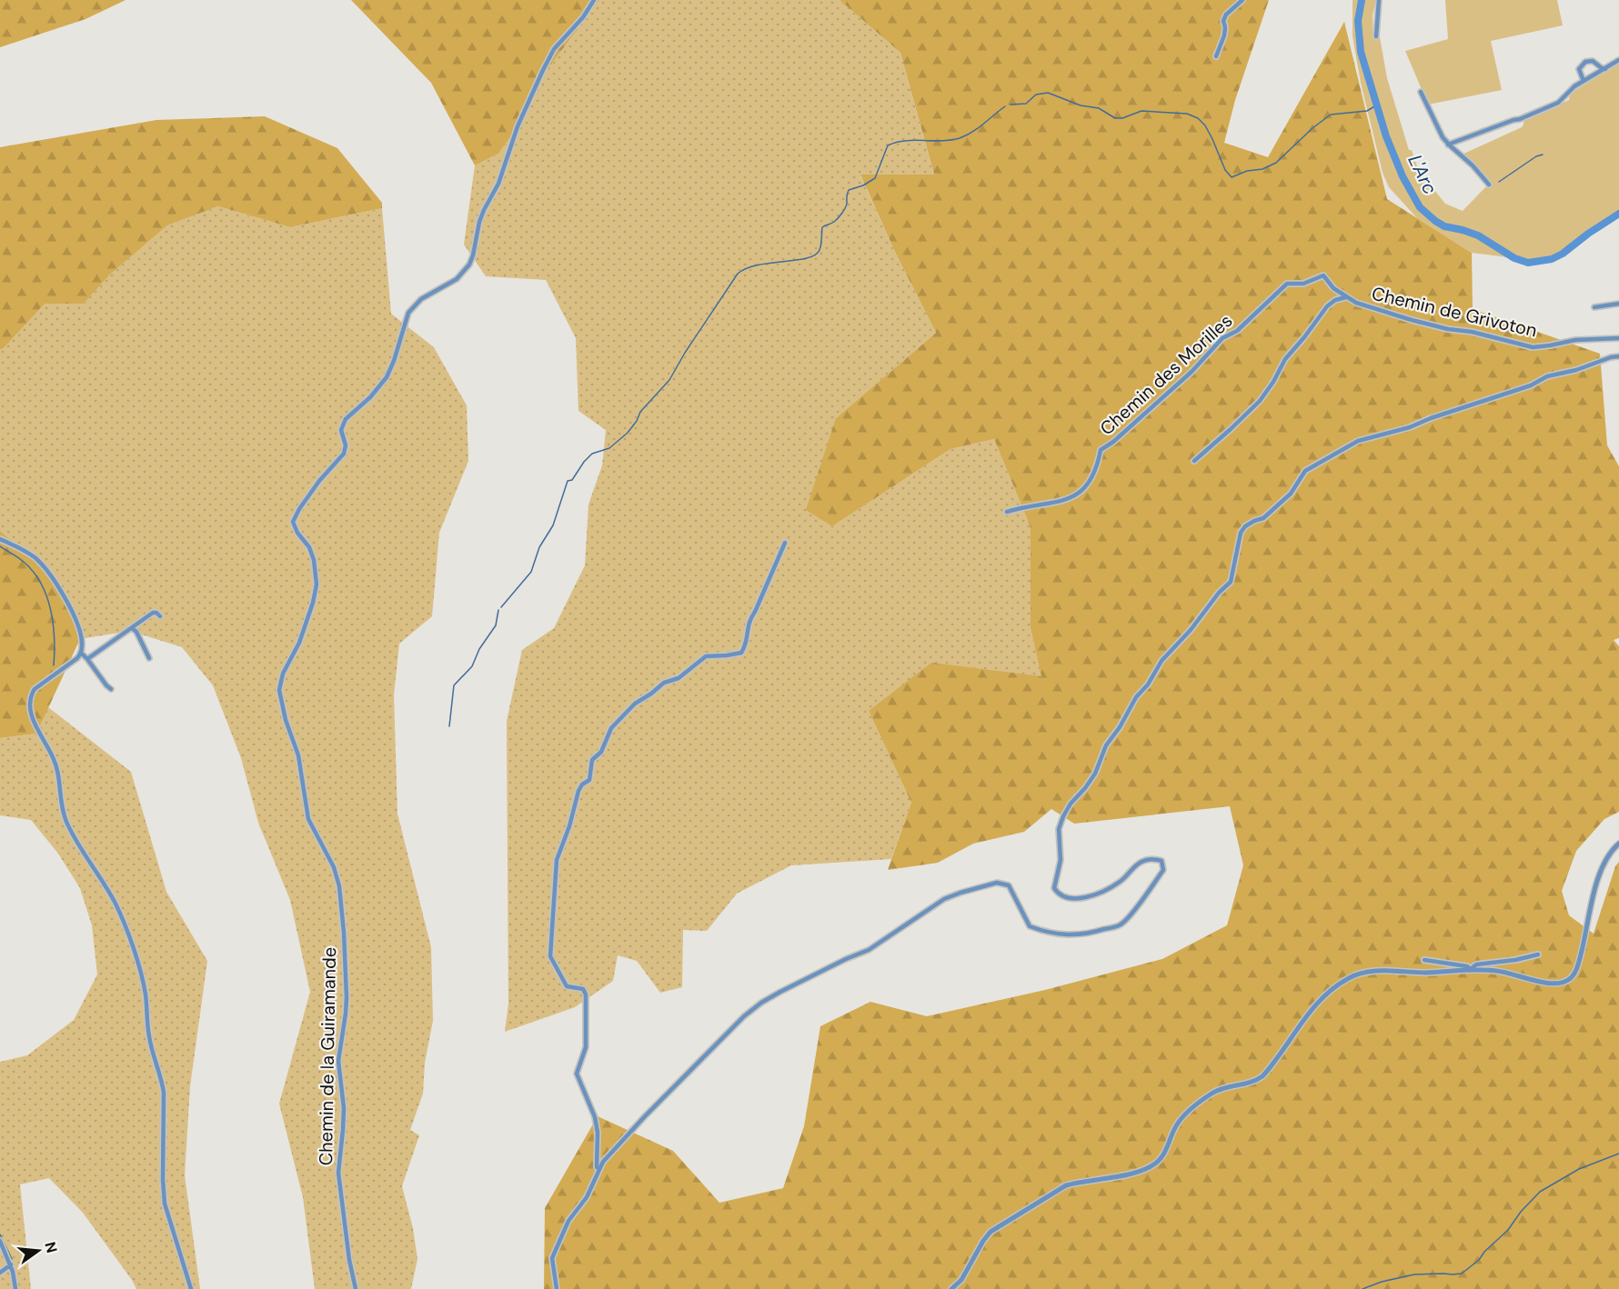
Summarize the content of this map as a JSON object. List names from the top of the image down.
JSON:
{
  "streets": {
    "street": ["Chemin de Grivoton", "Chemin des Morilles", "Chemin de la Guiramande"]
  },
  "crossings": [
    ["Chemin de Grivoton", "Chemin des Morilles"]
  ],
  "water": ["L'Arc"],
  "north": "right"
}
